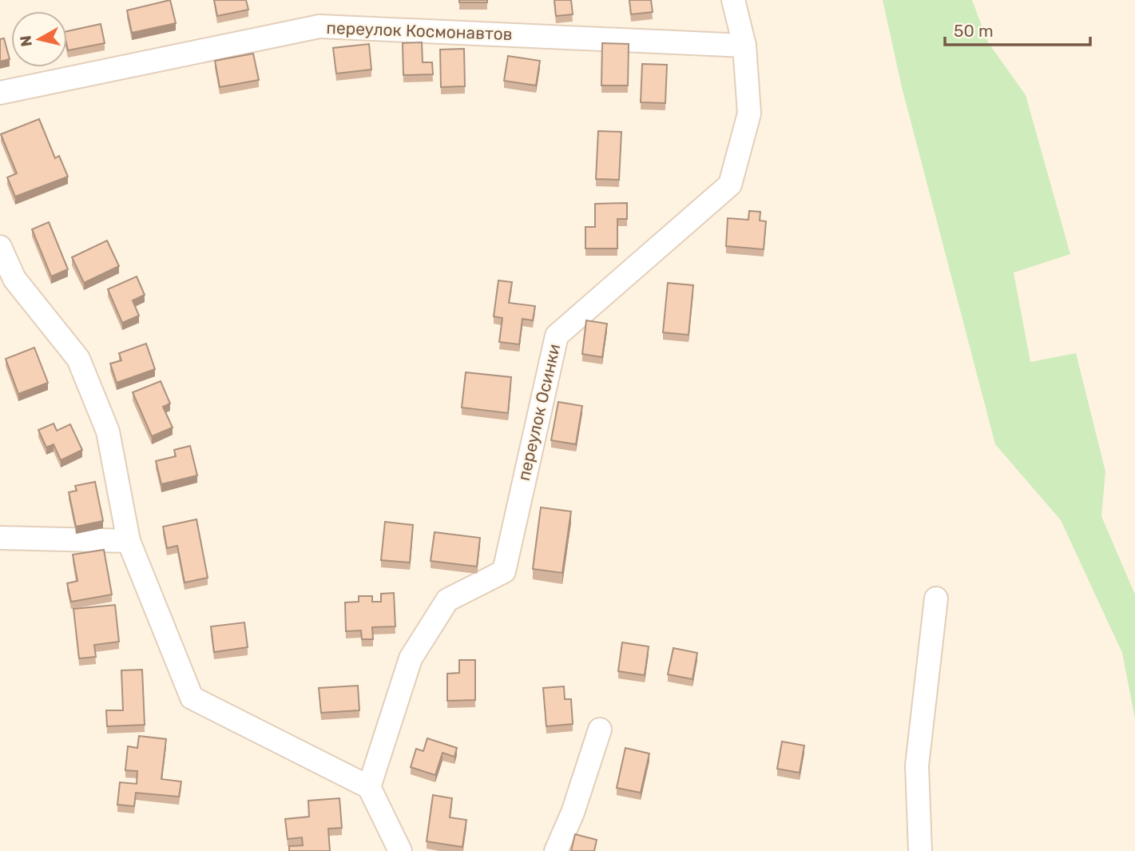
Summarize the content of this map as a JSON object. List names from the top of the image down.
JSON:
{
  "streets": {
    "street": ["переулок Космонавтов", "переулок Осинки"]
  },
  "crossings": [
    ["переулок Космонавтов", "переулок Осинки"]
  ],
  "scale_bar": "50 m",
  "north": "left"
}
